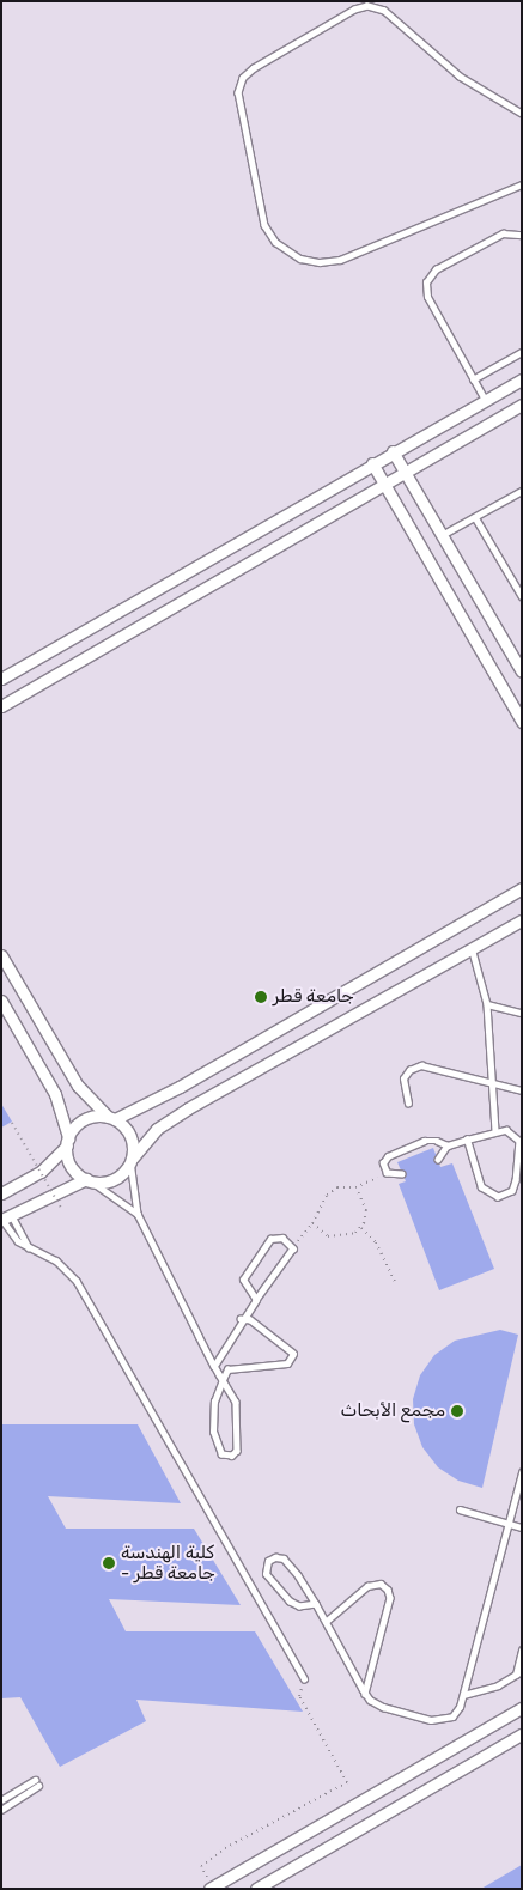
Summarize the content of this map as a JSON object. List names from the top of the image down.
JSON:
{
  "places": ["جامعة قطر", "مجمع الأبحاث", "كلية الهندسة - جامعة قطر"]
}
